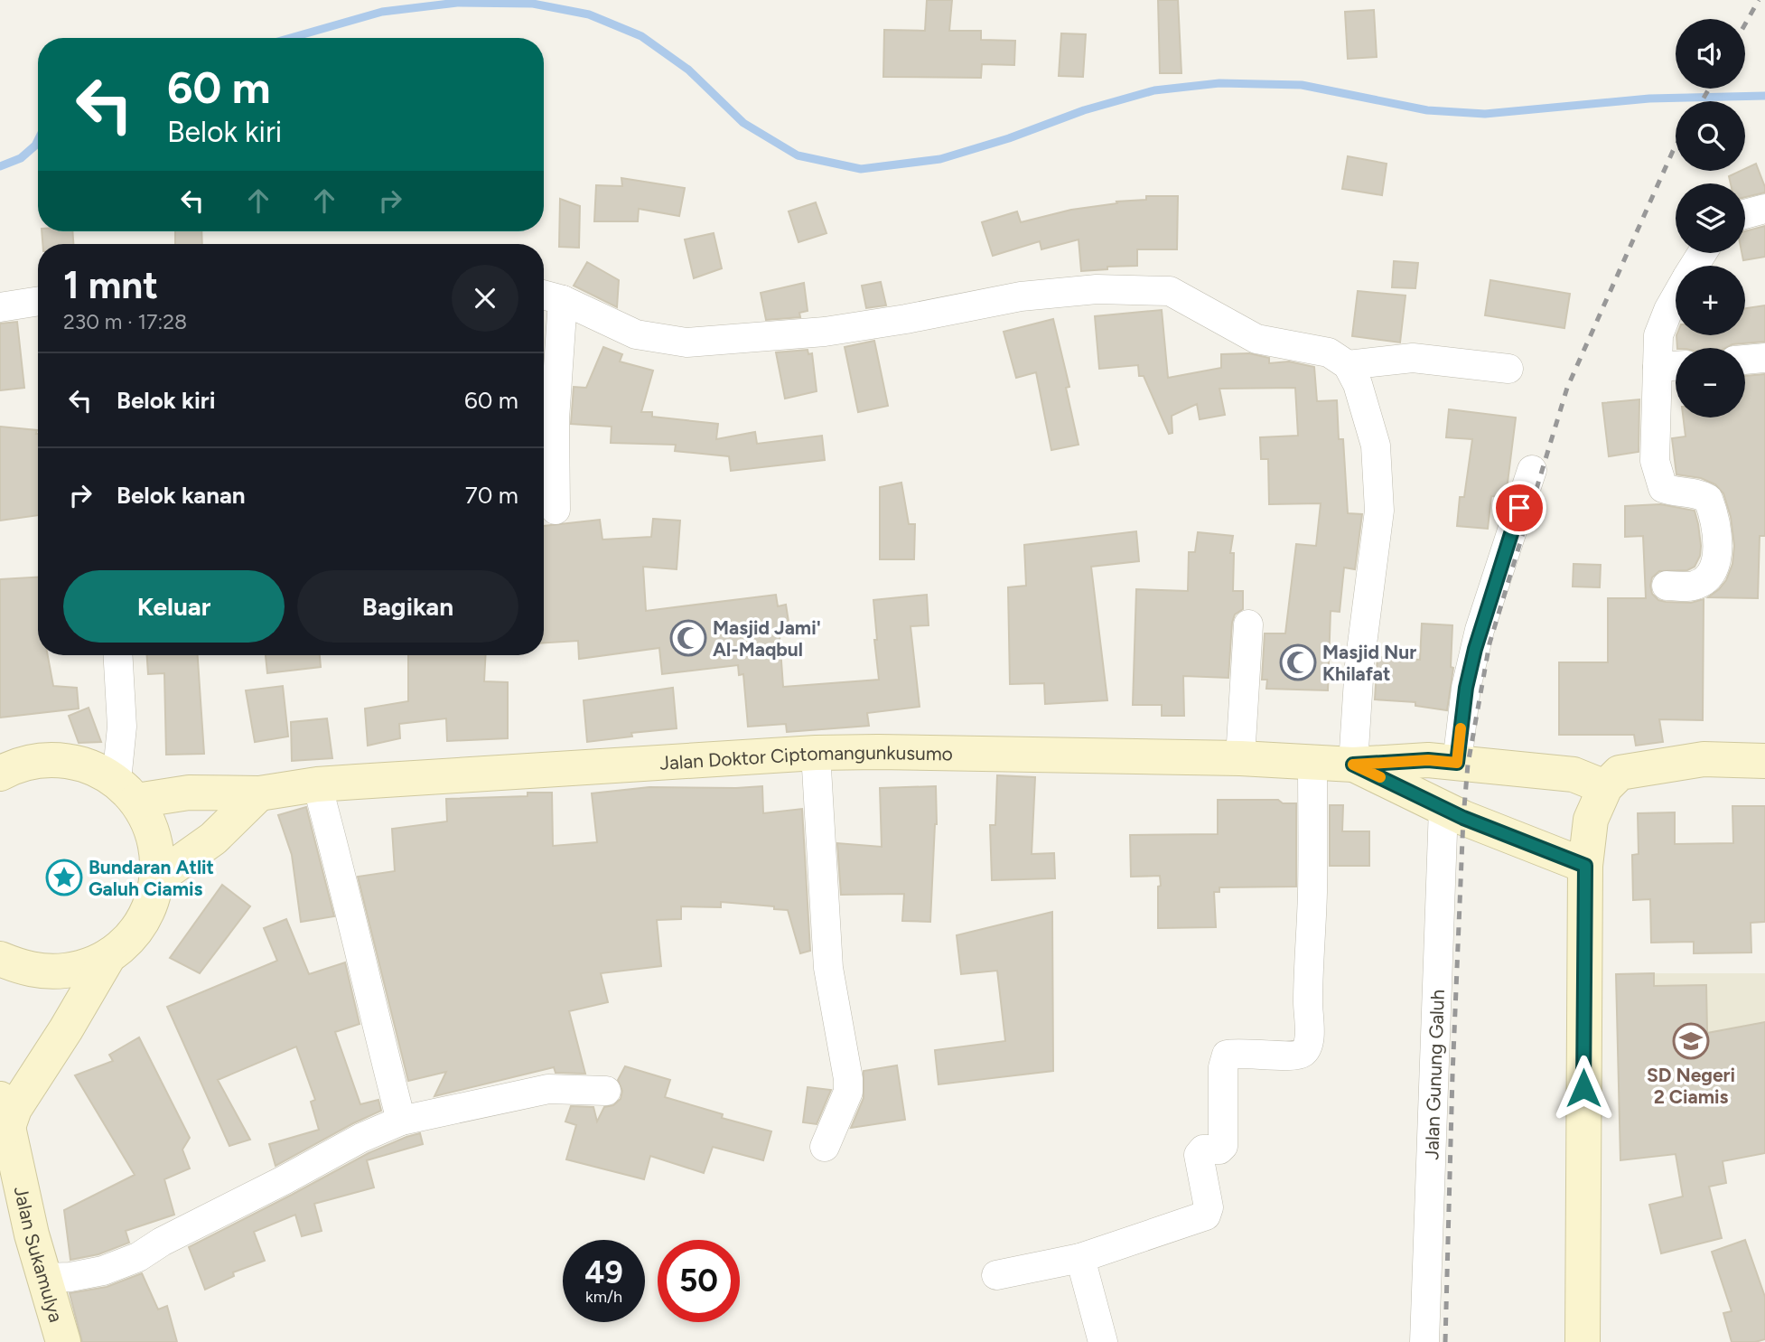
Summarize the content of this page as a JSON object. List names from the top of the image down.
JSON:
{
  "streets": {
    "main road": ["Jalan Doktor Ciptomangunkusumo", "Jalan Sukamulya"],
    "street": ["Jalan Gunung Galuh"]
  },
  "crossings": [
    ["Jalan Doktor Ciptomangunkusumo", "Jalan Gunung Galuh"]
  ],
  "places": {
    "mosque": ["Masjid Jami' Al-Maqbul", "Masjid Nur Khilafat"],
    "place": ["Bundaran Atlit Galuh Ciamis"],
    "school or university": ["SD Negeri 2 Ciamis"]
  },
  "page": {
    "map_buttons": ["+", "−"],
    "turn": ["60 m", "Belok kiri"],
    "heading": ["1 mnt", "230 m · 17:28"],
    "list": [
      {
        "name": "Belok kiri",
        "value": "60 m"
      },
      {
        "name": "Belok kanan",
        "value": "70 m"
      }
    ],
    "buttons": ["Keluar", "Bagikan"],
    "speed": "49 km/h",
    "limit": "50"
  }
}
